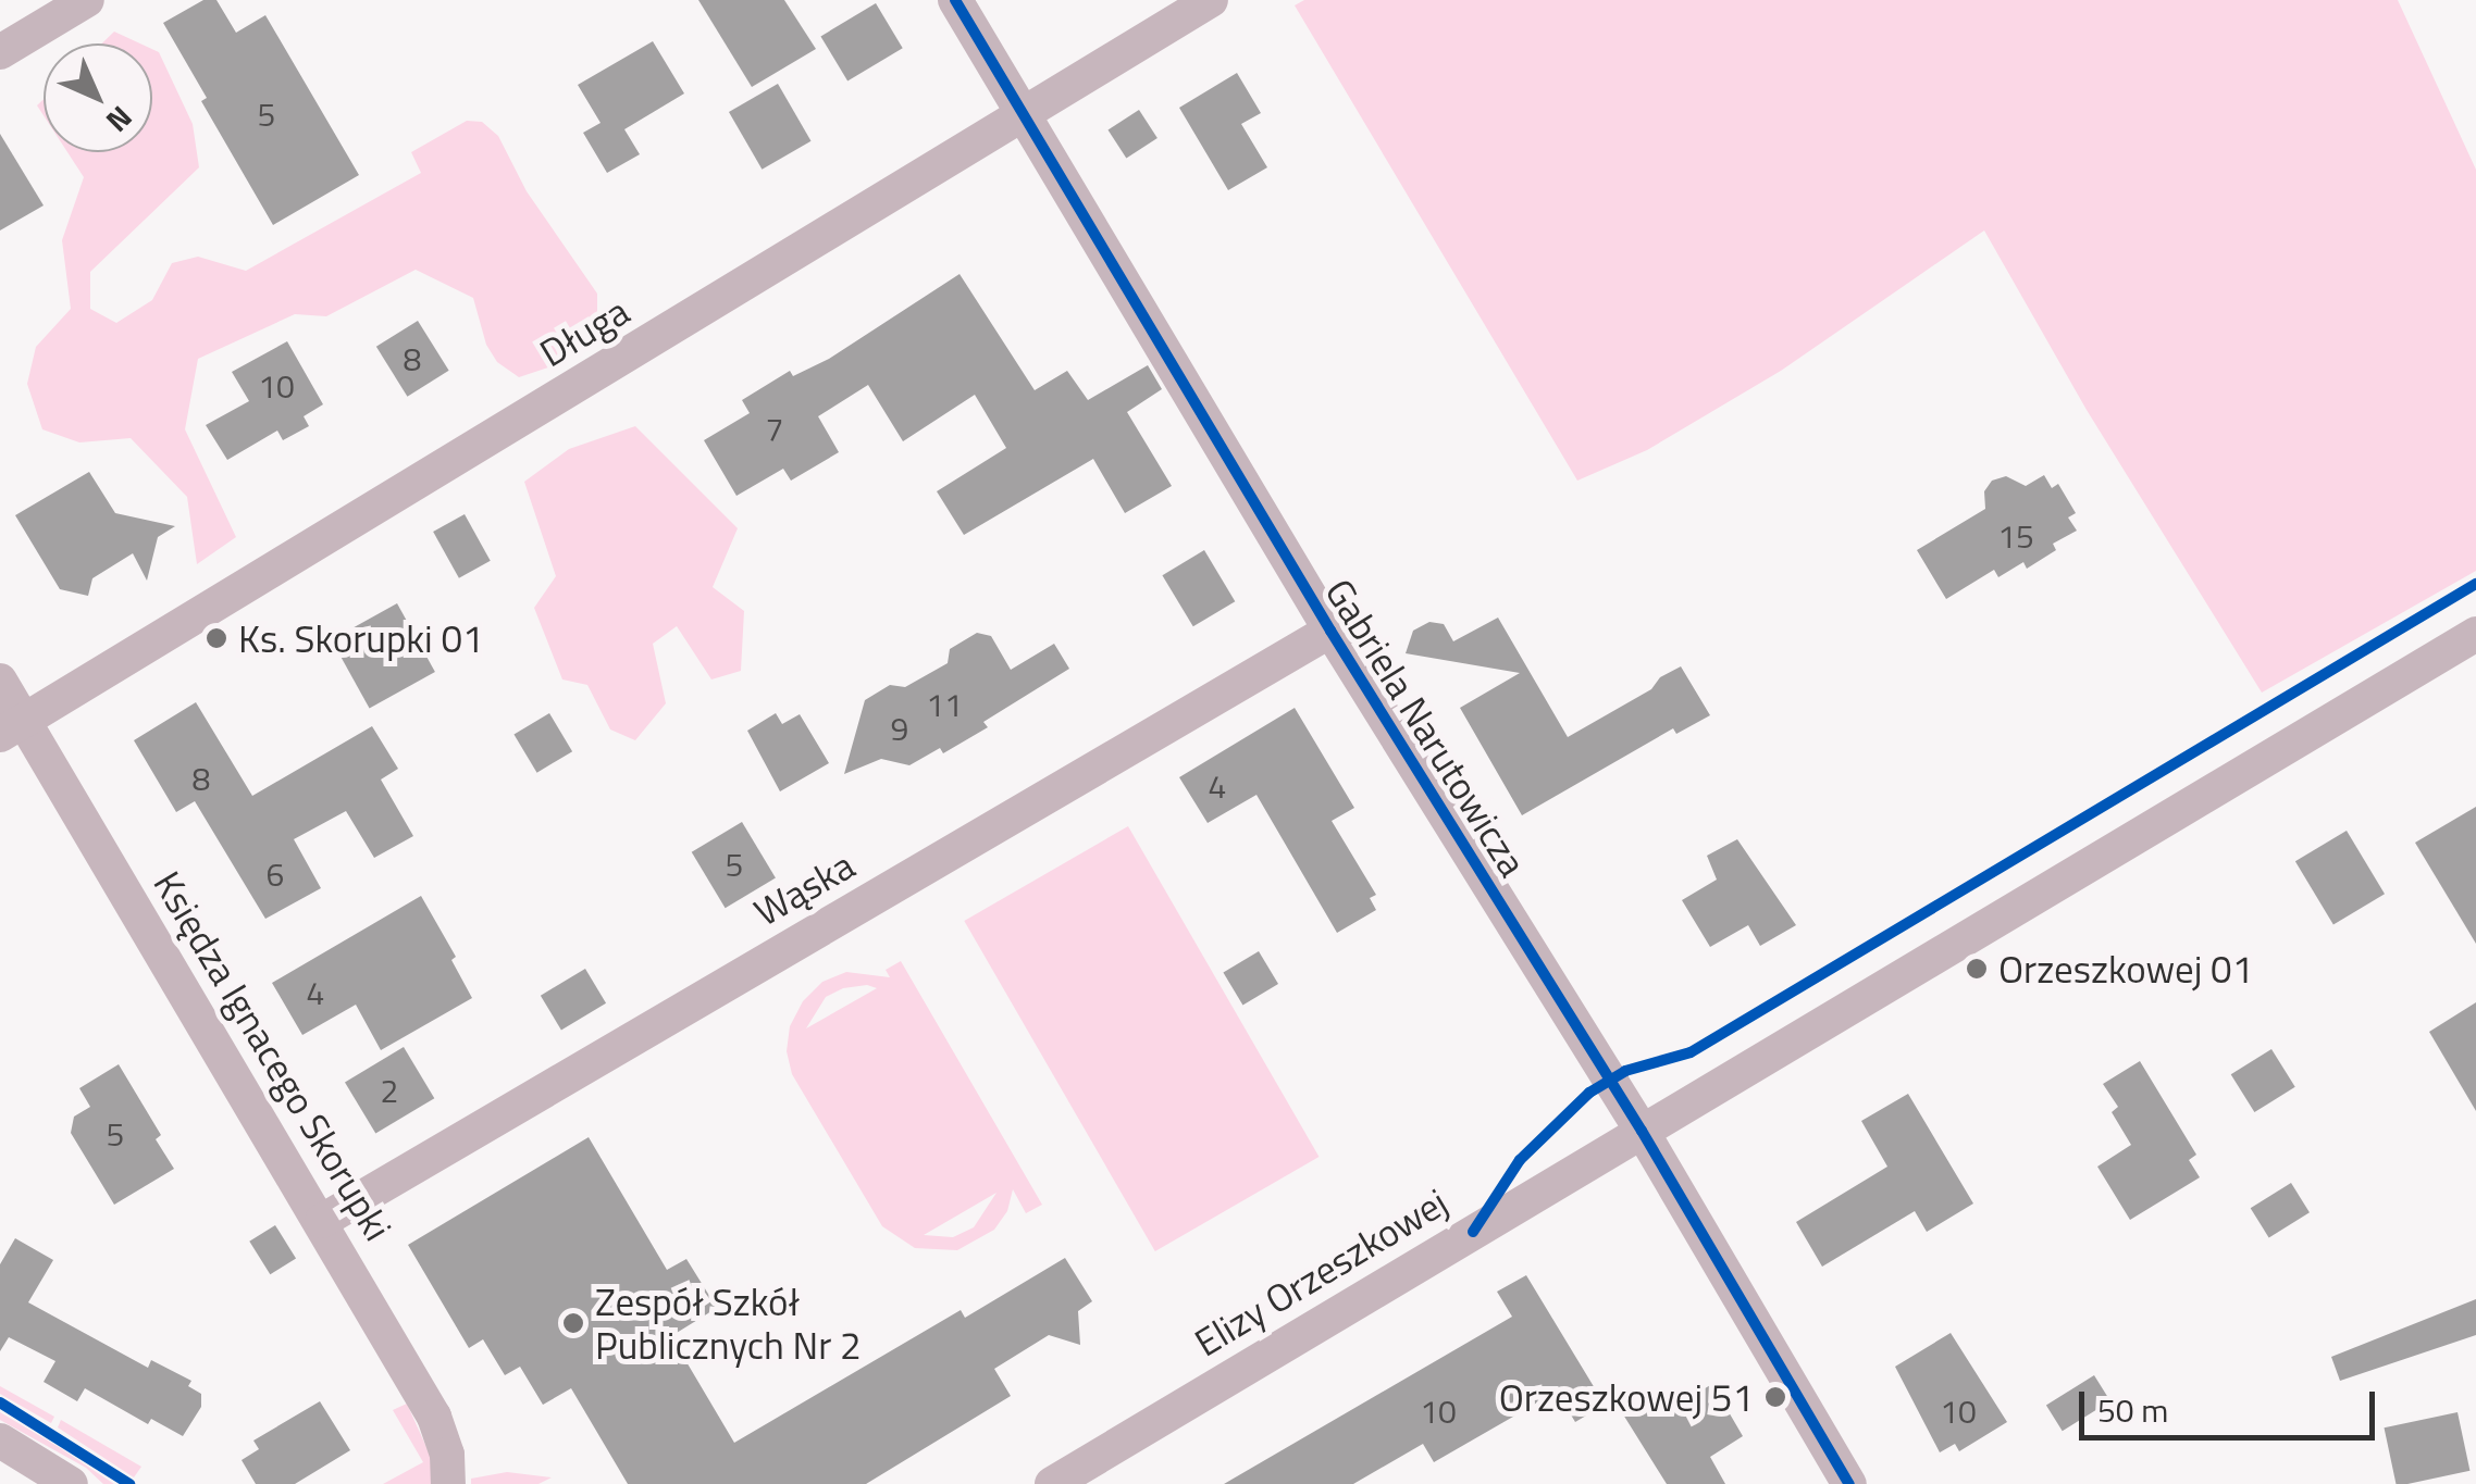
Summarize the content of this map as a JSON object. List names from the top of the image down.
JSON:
{
  "streets": {
    "street": [
      "Długa",
      "Gabriela Narutowicza",
      "Wąska",
      "Księdza Ignacego Skorupki",
      "Elizy Orzeszkowej"
    ]
  },
  "crossings": [
    ["Długa", "Gabriela Narutowicza"],
    ["Długa", "Księdza Ignacego Skorupki"],
    ["Gabriela Narutowicza", "Wąska"],
    ["Gabriela Narutowicza", "Elizy Orzeszkowej"],
    ["Wąska", "Księdza Ignacego Skorupki"]
  ],
  "places": [
    "Ks. Skorupki 01",
    "Orzeszkowej 01",
    "Zespół Szkół Publicznych Nr 2",
    "Orzeszkowej 51"
  ],
  "house_numbers": [
    "5",
    "8",
    "10",
    "7",
    "15",
    "11",
    "9",
    "8",
    "4",
    "5",
    "6",
    "4",
    "2",
    "5",
    "10",
    "10"
  ],
  "scale_bar": "50 m",
  "north": "bottom right"
}
